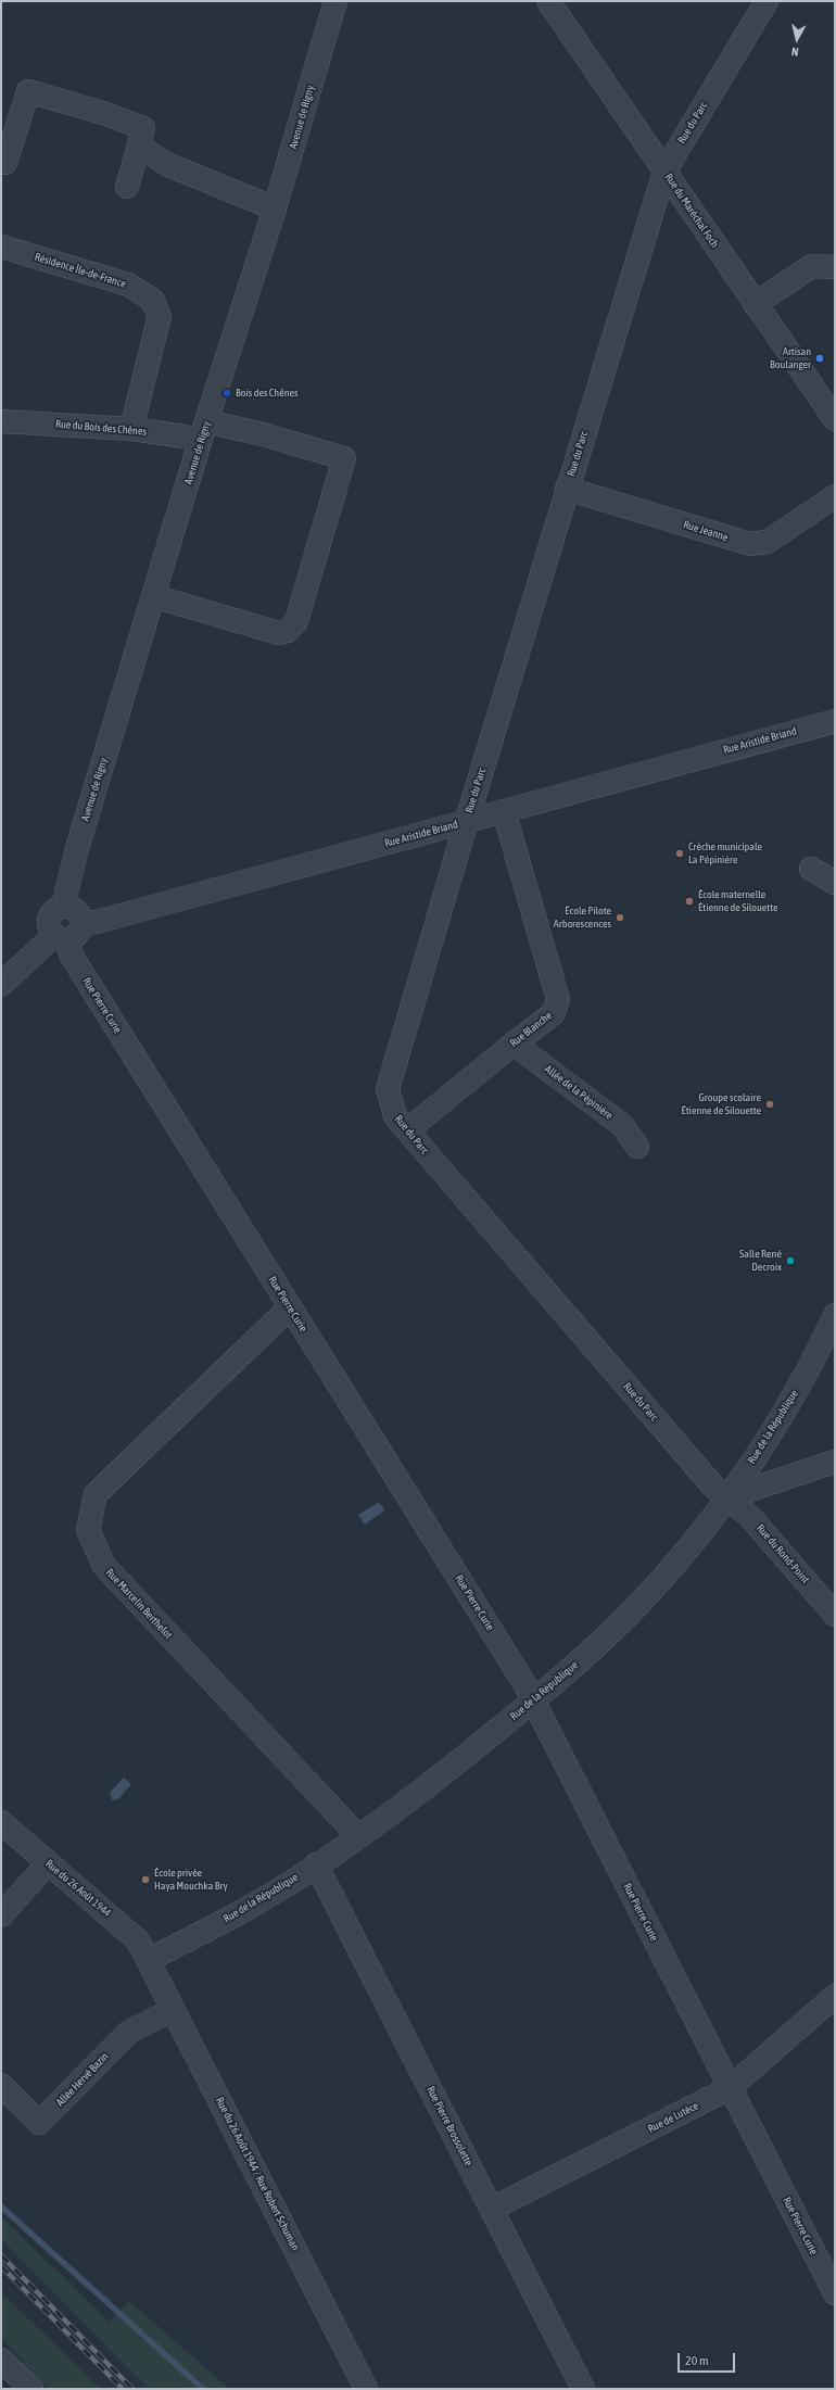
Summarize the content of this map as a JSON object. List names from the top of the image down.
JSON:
{
  "streets": {
    "street": [
      "Avenue de Rigny",
      "Rue du Parc",
      "Rue du Maréchal Foch",
      "Résidence Île-de-France",
      "Rue du Bois des Chênes",
      "Rue Jeanne",
      "Rue Aristide Briand",
      "Rue Pierre Curie",
      "Rue Blanche",
      "Allée de la Pépinière",
      "Rue de la République",
      "Rue du Rond-Point",
      "Rue Marcelin Berthelot",
      "Rue du 26 Août 1944",
      "Allée Hervé Bazin",
      "Rue de Lutèce",
      "Rue Pierre Brossolette",
      "Rue du 26 Août 1944 / Rue Robert Schuman"
    ]
  },
  "crossings": [
    ["Avenue de Rigny", "Rue du Bois des Chênes"],
    ["Avenue de Rigny", "Rue Aristide Briand"],
    ["Avenue de Rigny", "Rue Pierre Curie"],
    ["Rue du Parc", "Rue du Maréchal Foch"],
    ["Rue du Parc", "Rue Jeanne"],
    ["Rue du Parc", "Rue Aristide Briand"],
    ["Rue du Parc", "Rue Blanche"],
    ["Rue du Parc", "Rue de la République"],
    ["Rue du Parc", "Rue du Rond-Point"],
    ["Résidence Île-de-France", "Rue du Bois des Chênes"],
    ["Rue Aristide Briand", "Rue Pierre Curie"],
    ["Rue Aristide Briand", "Rue Blanche"],
    ["Rue Pierre Curie", "Rue de la République"],
    ["Rue Pierre Curie", "Rue Marcelin Berthelot"],
    ["Rue Pierre Curie", "Rue de Lutèce"],
    ["Rue Blanche", "Allée de la Pépinière"],
    ["Rue de la République", "Rue du Rond-Point"],
    ["Rue de la République", "Rue Marcelin Berthelot"],
    ["Rue de la République", "Rue du 26 Août 1944"],
    ["Rue de la République", "Rue Pierre Brossolette"],
    ["Rue de la République", "Rue du 26 Août 1944 / Rue Robert Schuman"],
    ["Rue du 26 Août 1944", "Rue du 26 Août 1944 / Rue Robert Schuman"],
    ["Allée Hervé Bazin", "Rue du 26 Août 1944 / Rue Robert Schuman"],
    ["Rue de Lutèce", "Rue Pierre Brossolette"]
  ],
  "places": [
    "Artisan Boulanger",
    "Bois des Chênes",
    "Crèche municipale La Pépinière",
    "École maternelle Étienne de Silouette",
    "École Pilote Arborescences",
    "Groupe scolaire Étienne de Silouette",
    "Salle René Decroix",
    "École privée Haya Mouchka Bry"
  ],
  "scale_bar": "20 m",
  "north": "bottom"
}
